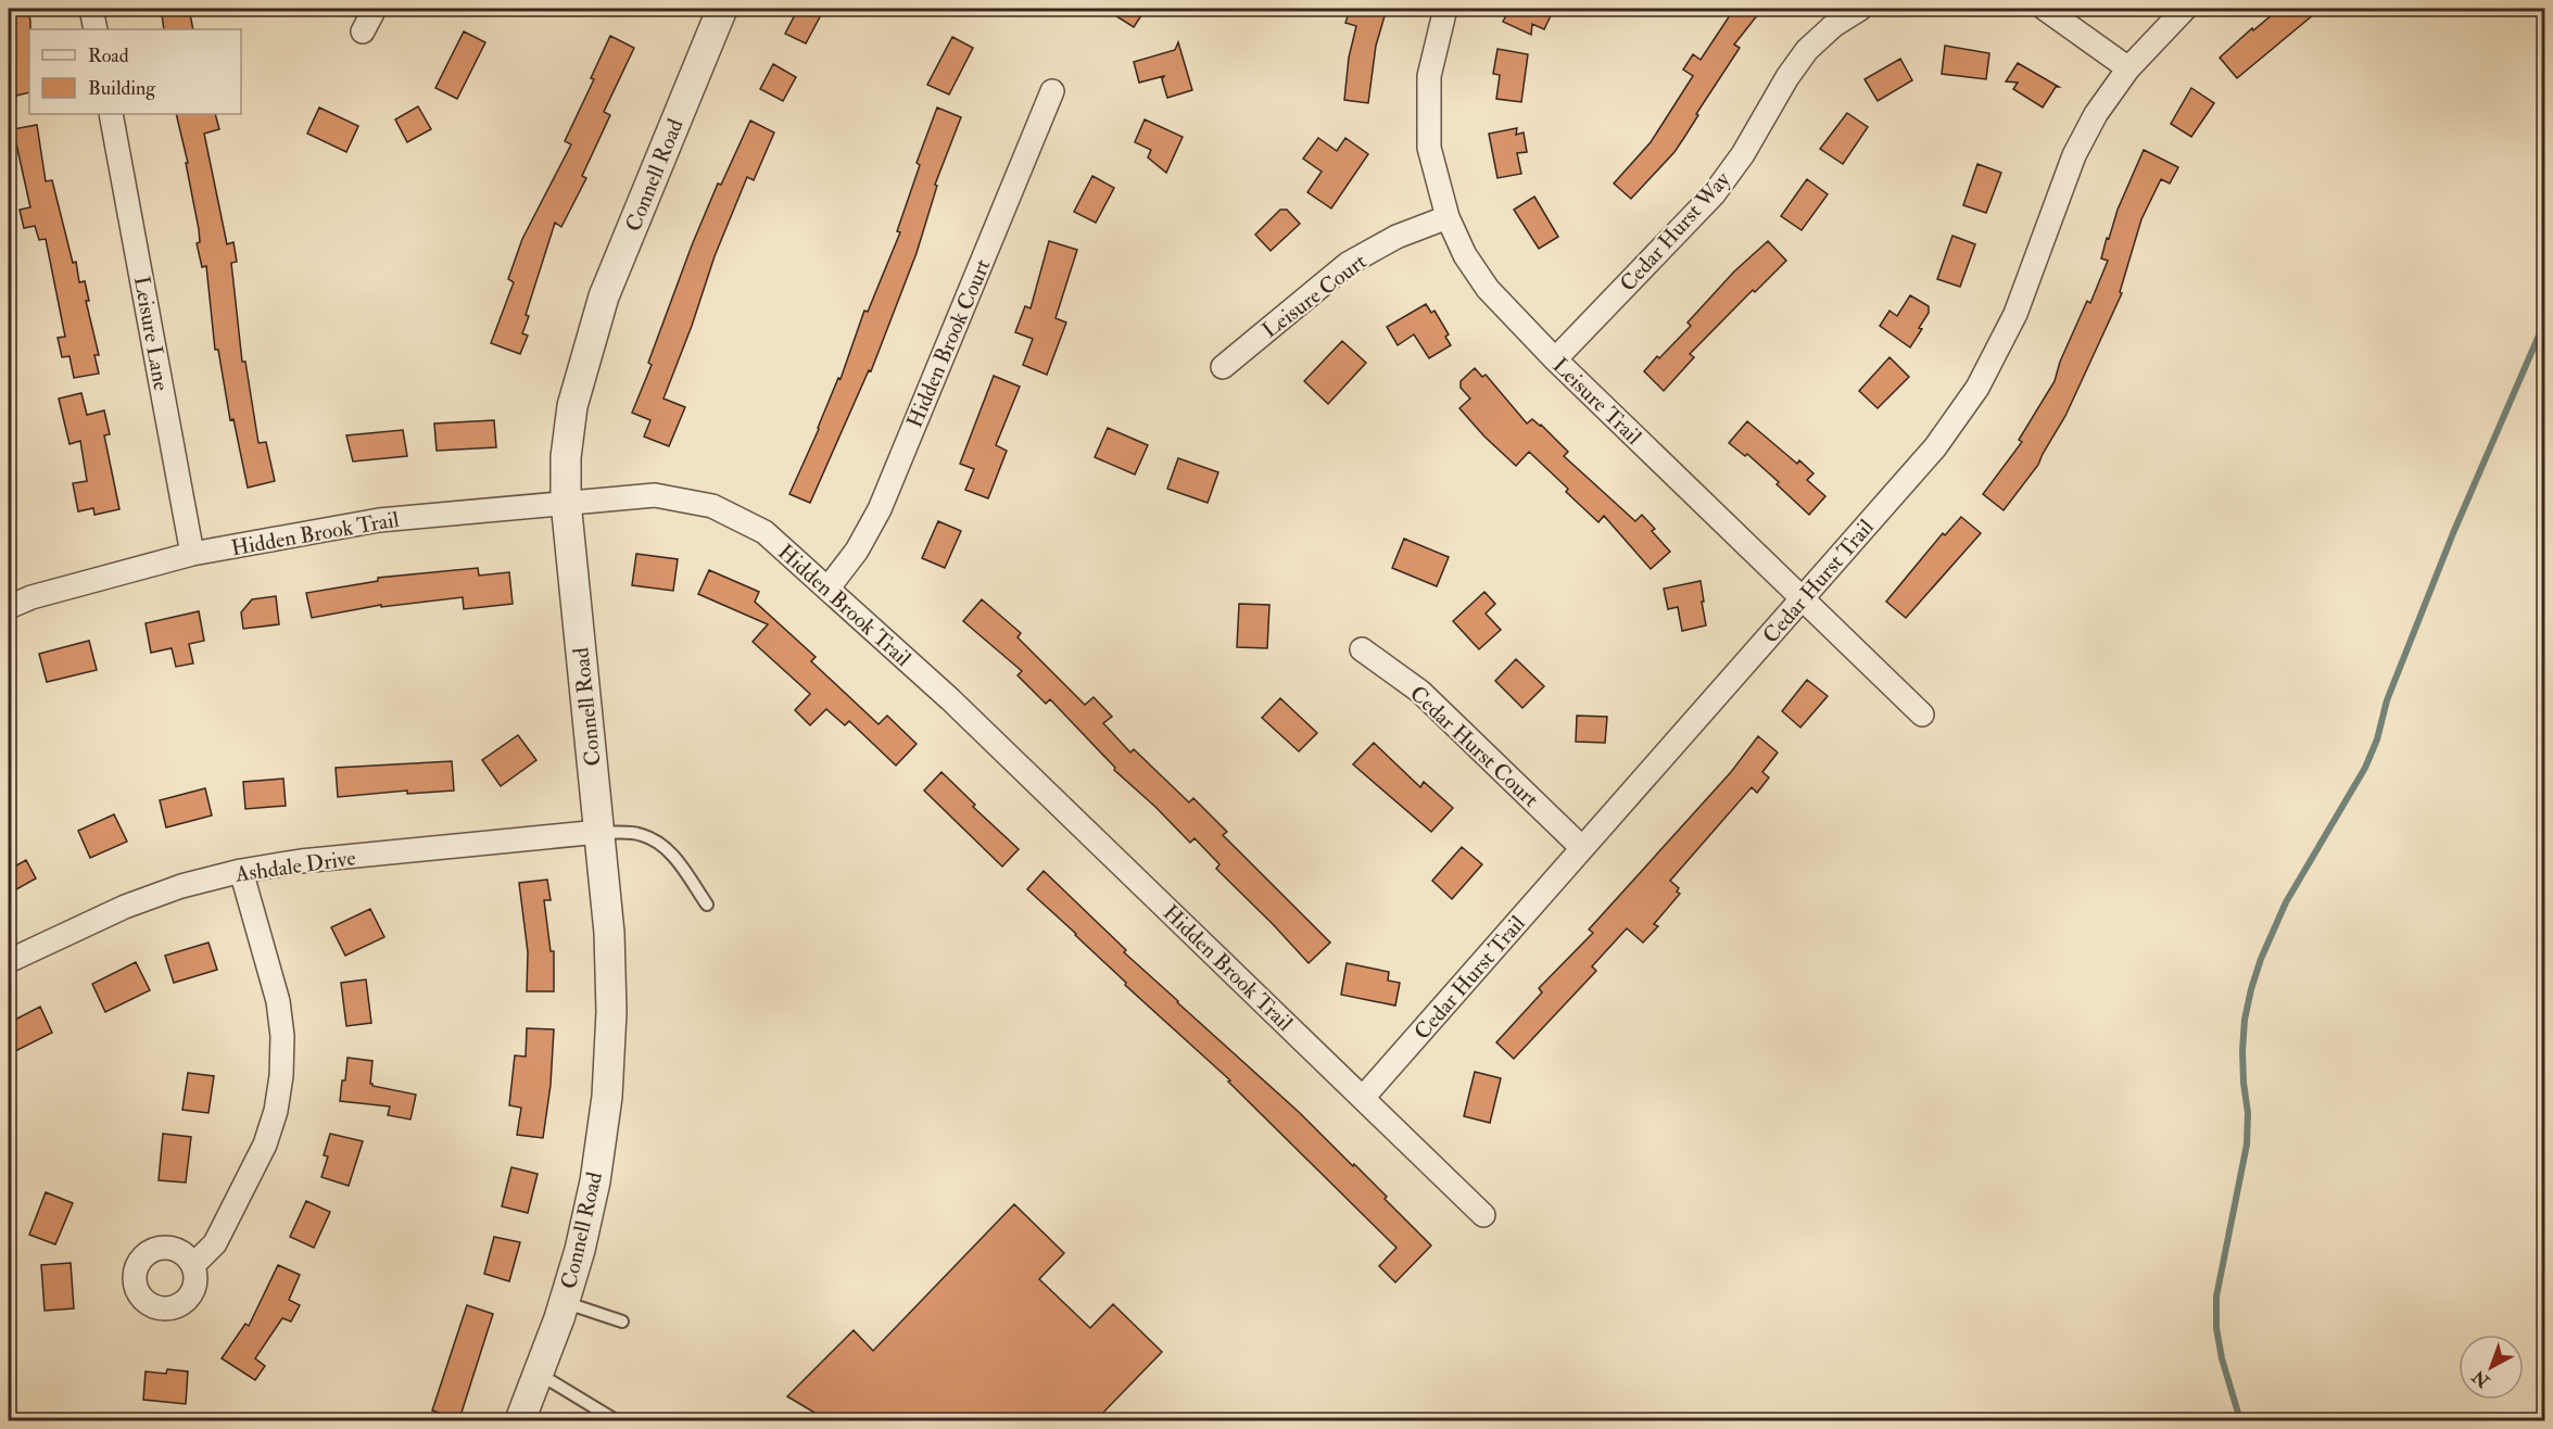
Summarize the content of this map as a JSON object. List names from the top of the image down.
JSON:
{
  "streets": {
    "street": [
      "Connell Road",
      "Cedar Hurst Way",
      "Leisure Court",
      "Leisure Lane",
      "Hidden Brook Court",
      "Leisure Trail",
      "Hidden Brook Trail",
      "Cedar Hurst Trail",
      "Cedar Hurst Court",
      "Ashdale Drive"
    ]
  },
  "crossings": [
    ["Connell Road", "Hidden Brook Trail"],
    ["Connell Road", "Ashdale Drive"],
    ["Cedar Hurst Way", "Leisure Trail"],
    ["Leisure Court", "Leisure Trail"],
    ["Leisure Lane", "Hidden Brook Trail"],
    ["Hidden Brook Court", "Hidden Brook Trail"],
    ["Leisure Trail", "Cedar Hurst Trail"],
    ["Hidden Brook Trail", "Cedar Hurst Trail"],
    ["Cedar Hurst Trail", "Cedar Hurst Court"]
  ],
  "legend": ["Road", "Building"],
  "north": "bottom left"
}
